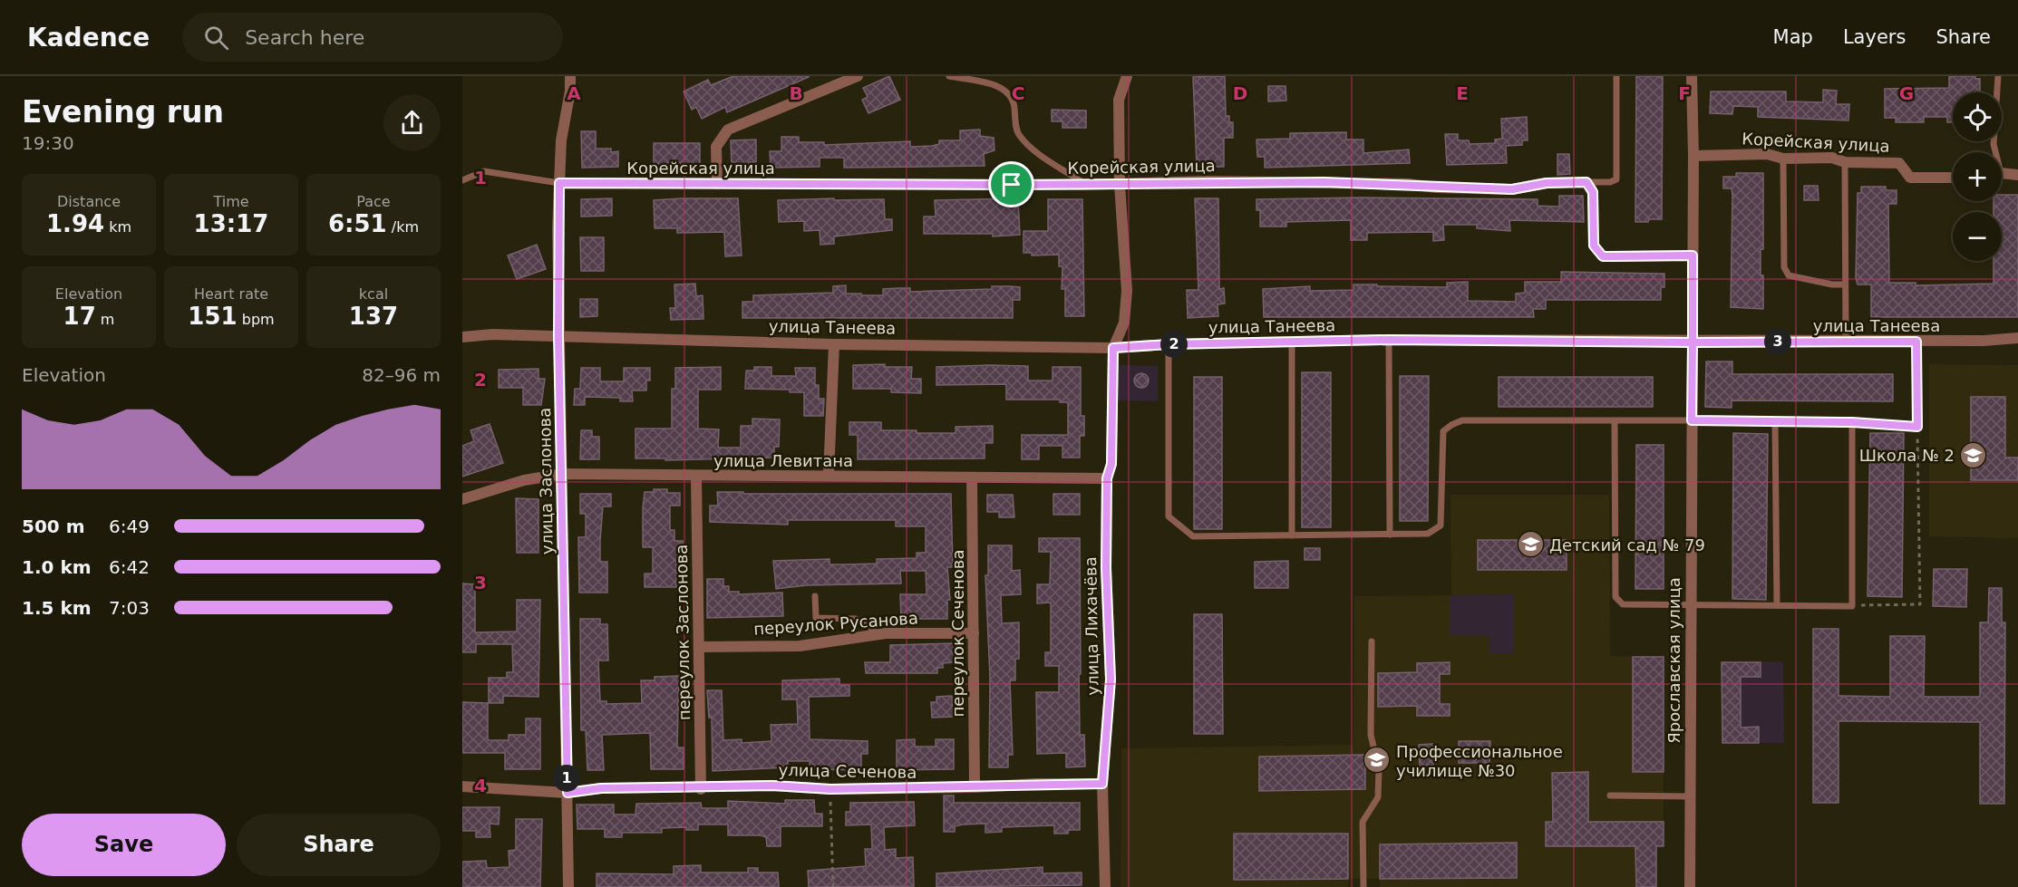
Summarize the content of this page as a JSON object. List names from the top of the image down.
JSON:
{
  "streets": {
    "street": [
      "Корейская улица",
      "улица Танеева",
      "улица Левитана",
      "улица Заслонова",
      "переулок Русанова",
      "улица Лихачёва",
      "переулок Заслонова",
      "переулок Сеченова",
      "Ярославская улица",
      "улица Сеченова"
    ]
  },
  "crossings": [
    ["Корейская улица", "улица Заслонова"],
    ["Корейская улица", "улица Лихачёва"],
    ["Корейская улица", "Ярославская улица"],
    ["улица Танеева", "улица Заслонова"],
    ["улица Танеева", "улица Лихачёва"],
    ["улица Танеева", "Ярославская улица"],
    ["улица Левитана", "улица Заслонова"],
    ["улица Левитана", "улица Лихачёва"],
    ["улица Левитана", "переулок Заслонова"],
    ["улица Левитана", "переулок Сеченова"],
    ["улица Заслонова", "улица Сеченова"],
    ["переулок Русанова", "переулок Заслонова"],
    ["переулок Русанова", "переулок Сеченова"],
    ["улица Лихачёва", "улица Сеченова"],
    ["переулок Заслонова", "улица Сеченова"],
    ["переулок Сеченова", "улица Сеченова"]
  ],
  "places": {
    "school or university": ["Школа № 2", "Детский сад № 79", "Профессиональное училище №30"]
  },
  "page": {
    "header": "Kadence",
    "search": "Search here",
    "nav": ["Map", "Layers", "Share"],
    "heading": ["Evening run", "19:30"],
    "map_buttons": ["+", "−"],
    "stats": [
      ["Distance", "1.94 km"],
      ["Time", "13:17"],
      ["Pace", "6:51 /km"],
      ["Elevation", "17 m"],
      ["Heart rate", "151 bpm"],
      ["kcal", "137"]
    ],
    "pins": ["3", "2", "1"],
    "chart": ["Elevation", "82–96 m"],
    "list": [
      {
        "name": "500 m",
        "note": "6:49"
      },
      {
        "name": "1.0 km",
        "note": "6:42"
      },
      {
        "name": "1.5 km",
        "note": "7:03"
      }
    ],
    "buttons": ["Save", "Share"]
  },
  "grid": {
    "columns": [
      "A",
      "B",
      "C",
      "D",
      "E",
      "F",
      "G"
    ],
    "rows": [
      "1",
      "2",
      "3",
      "4"
    ]
  }
}
